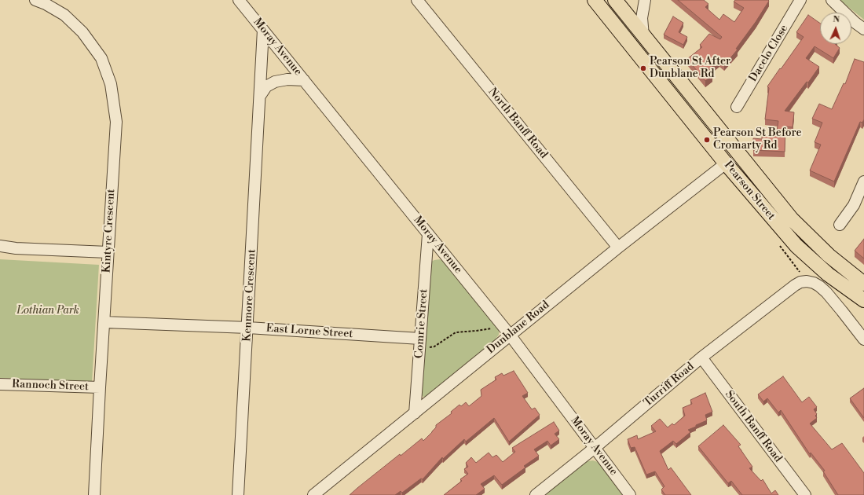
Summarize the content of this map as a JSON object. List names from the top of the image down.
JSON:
{
  "streets": {
    "main road": ["Pearson Street"],
    "street": [
      "Moray Avenue",
      "Dacelo Close",
      "North Banff Road",
      "Kintyre Crescent",
      "Kenmore Crescent",
      "Comrie Street",
      "Dunblane Road",
      "East Lorne Street",
      "Turriff Road",
      "Rannoch Street",
      "South Banff Road"
    ]
  },
  "crossings": [
    ["Moray Avenue", "Kenmore Crescent"],
    ["Moray Avenue", "Comrie Street"],
    ["Moray Avenue", "Dunblane Road"],
    ["Moray Avenue", "Turriff Road"],
    ["North Banff Road", "Dunblane Road"],
    ["Pearson Street", "Dunblane Road"],
    ["Kintyre Crescent", "East Lorne Street"],
    ["Kintyre Crescent", "Rannoch Street"],
    ["Kenmore Crescent", "East Lorne Street"],
    ["Comrie Street", "Dunblane Road"],
    ["Comrie Street", "East Lorne Street"],
    ["Turriff Road", "South Banff Road"]
  ],
  "parks": ["Lothian Park"],
  "places": ["Pearson St After Dunblane Rd", "Pearson St Before Cromarty Rd"],
  "north": "top"
}
